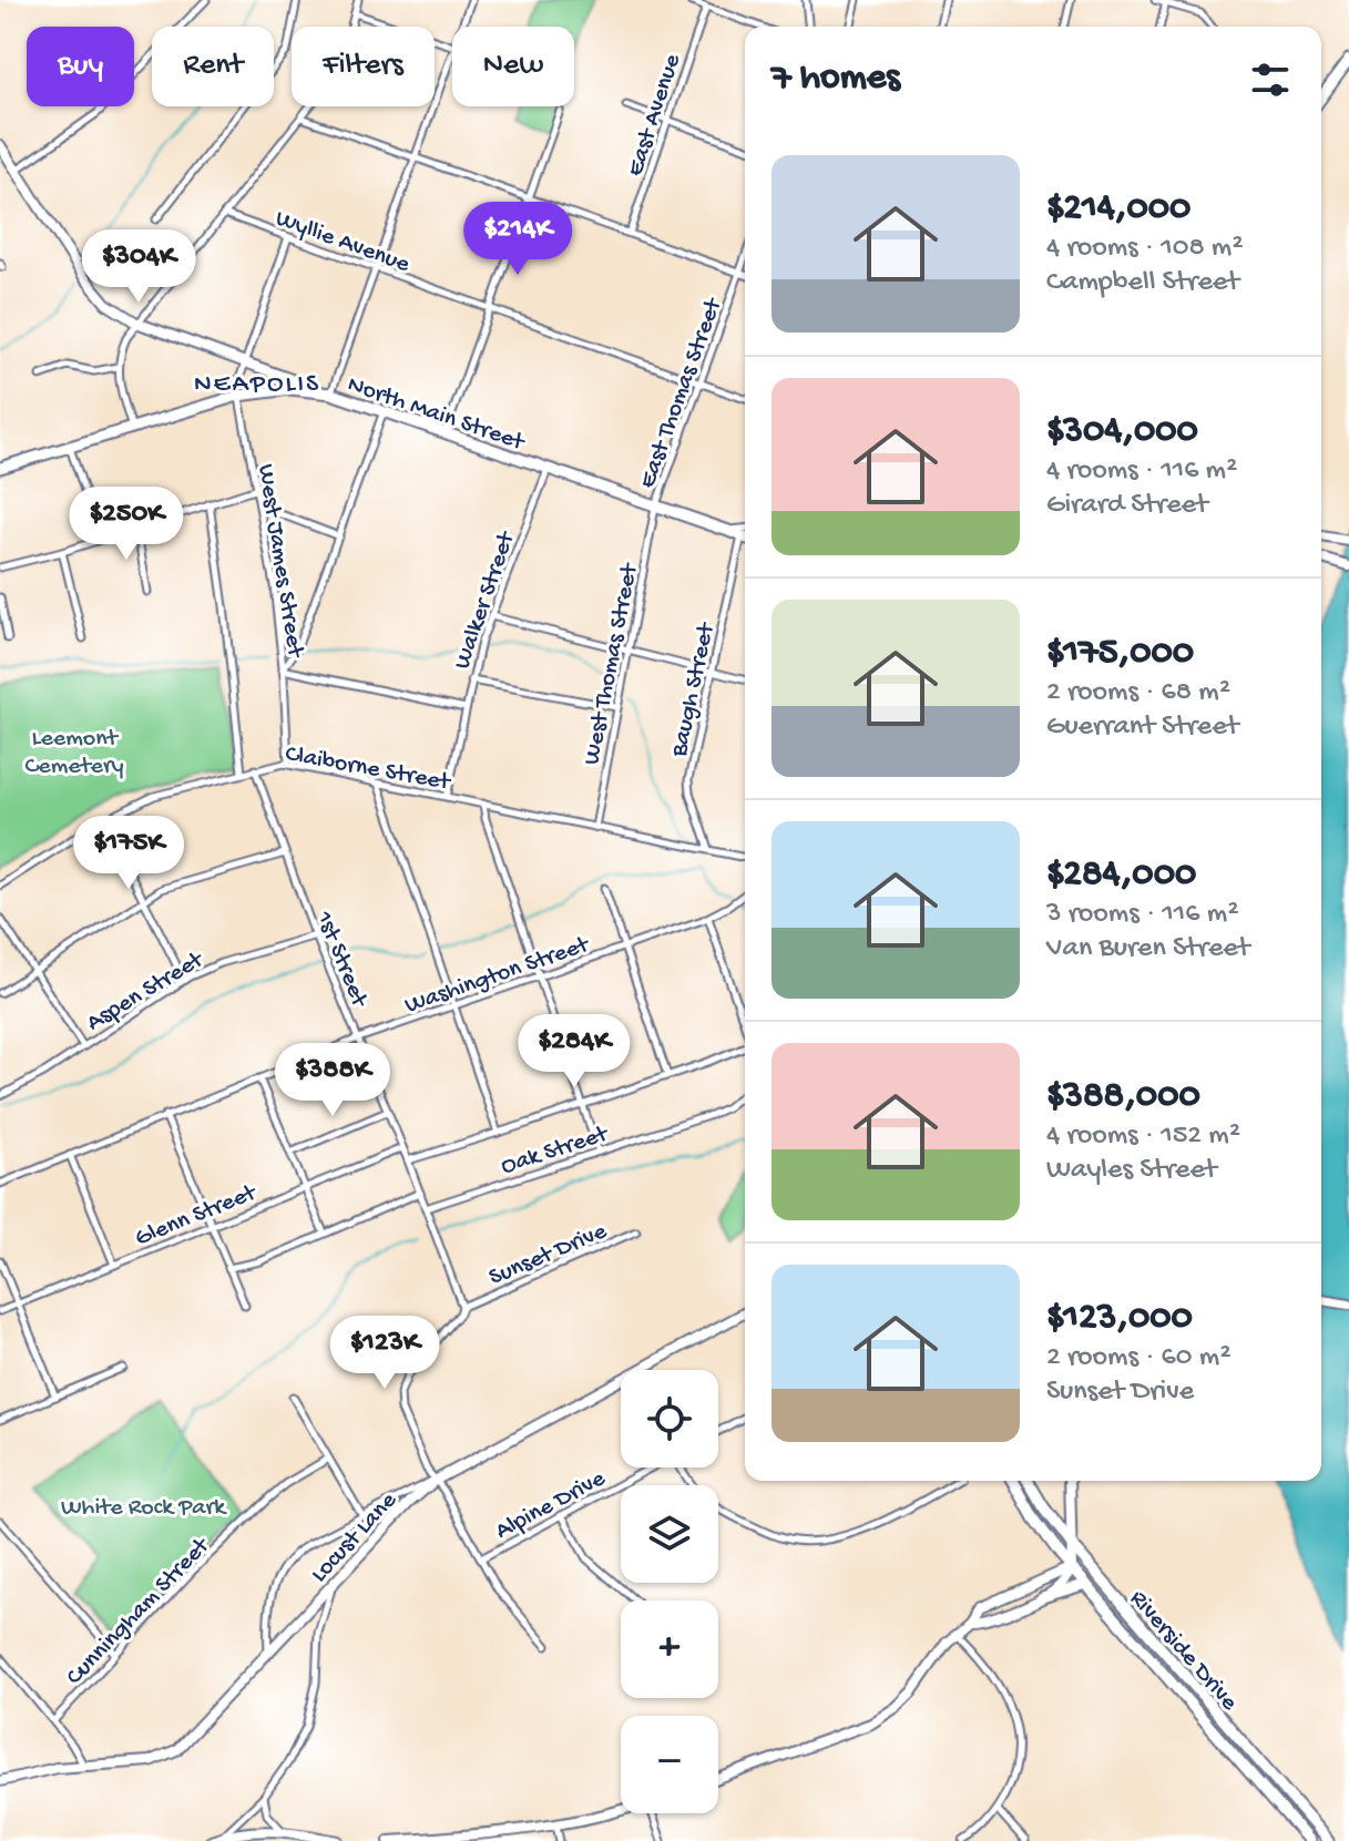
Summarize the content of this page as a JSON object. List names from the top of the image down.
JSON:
{
  "streets": {
    "main road": ["North Main Street", "Locust Lane", "Riverside Drive"],
    "street": [
      "East Avenue",
      "Wyllie Avenue",
      "East Thomas Street",
      "West James Street",
      "Walker Street",
      "West Thomas Street",
      "Baugh Street",
      "Claiborne Street",
      "1st Street",
      "Washington Street",
      "Aspen Street",
      "Oak Street",
      "Glenn Street",
      "Sunset Drive",
      "Alpine Drive",
      "Cunningham Street"
    ]
  },
  "crossings": [
    ["Wyllie Avenue", "East Thomas Street"],
    ["Wyllie Avenue", "West James Street"],
    ["East Thomas Street", "North Main Street"],
    ["East Thomas Street", "West Thomas Street"],
    ["North Main Street", "West James Street"],
    ["North Main Street", "Walker Street"],
    ["North Main Street", "West Thomas Street"],
    ["West James Street", "Claiborne Street"],
    ["Walker Street", "Claiborne Street"],
    ["West Thomas Street", "Claiborne Street"],
    ["Baugh Street", "Claiborne Street"],
    ["Claiborne Street", "1st Street"],
    ["1st Street", "Washington Street"],
    ["1st Street", "Aspen Street"],
    ["1st Street", "Oak Street"],
    ["1st Street", "Glenn Street"],
    ["1st Street", "Sunset Drive"],
    ["Sunset Drive", "Locust Lane"]
  ],
  "districts": ["NEAPOLIS"],
  "parks": ["Leemont Cemetery", "White Rock Park"],
  "page": {
    "chip": [
      "Buy",
      "Rent",
      "Filters",
      "New"
    ],
    "heading": "7 homes",
    "list": [
      {
        "name": "$214,000",
        "note": "4 rooms · 108 m² · Campbell Street"
      },
      {
        "name": "$304,000",
        "note": "4 rooms · 116 m² · Girard Street"
      },
      {
        "name": "$175,000",
        "note": "2 rooms · 68 m² · Guerrant Street"
      },
      {
        "name": "$284,000",
        "note": "3 rooms · 116 m² · Van Buren Street"
      },
      {
        "name": "$388,000",
        "note": "4 rooms · 152 m² · Wayles Street"
      },
      {
        "name": "$123,000",
        "note": "2 rooms · 60 m² · Sunset Drive"
      }
    ],
    "price": [
      "$214K",
      "$304K",
      "$250K",
      "$175K",
      "$284K",
      "$388K",
      "$123K"
    ],
    "map_buttons": ["+", "−"]
  }
}
